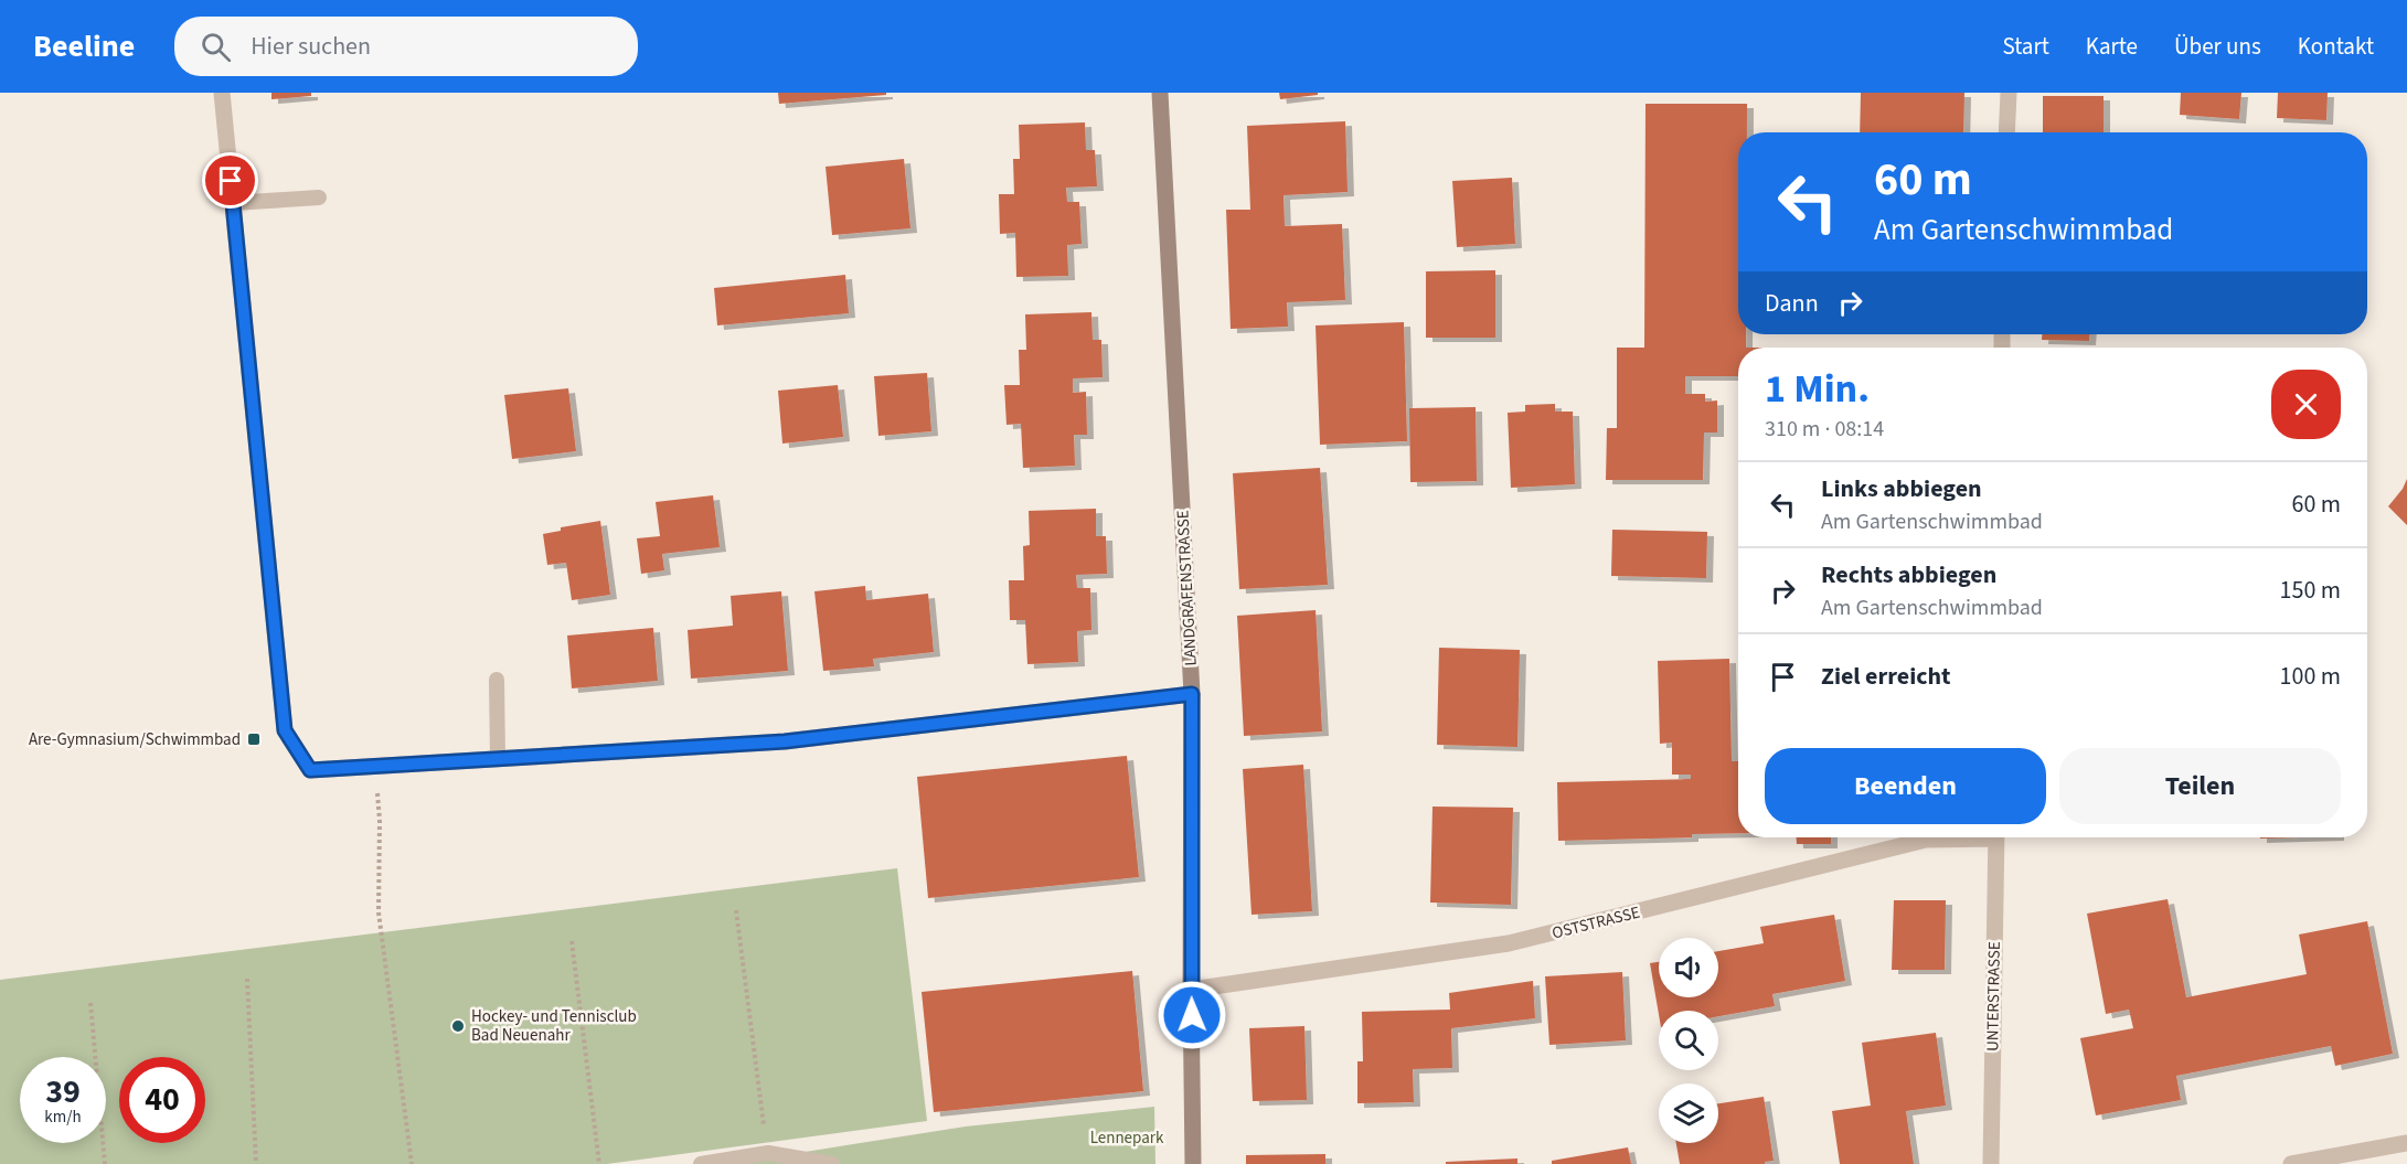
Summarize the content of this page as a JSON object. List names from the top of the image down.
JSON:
{
  "streets": {
    "street": ["LANDGRAFENSTRASSE", "OSTSTRASSE", "UNTERSTRASSE"]
  },
  "crossings": [
    ["LANDGRAFENSTRASSE", "OSTSTRASSE"]
  ],
  "parks": ["Lennepark"],
  "places": {
    "transit": ["Are-Gymnasium/Schwimmbad"],
    "other": ["Hockey- und Tennisclub Bad Neuenahr"]
  },
  "page": {
    "header": "Beeline",
    "search": "Hier suchen",
    "nav": [
      "Start",
      "Karte",
      "Über uns",
      "Kontakt"
    ],
    "turn": ["60 m", "Am Gartenschwimmbad"],
    "then": "Dann",
    "heading": ["1 Min.", "310 m · 08:14"],
    "list": [
      {
        "name": "Links abbiegen",
        "note": "Am Gartenschwimmbad",
        "value": "60 m"
      },
      {
        "name": "Rechts abbiegen",
        "note": "Am Gartenschwimmbad",
        "value": "150 m"
      },
      {
        "name": "Ziel erreicht",
        "value": "100 m"
      }
    ],
    "buttons": ["Beenden", "Teilen"],
    "speed": "39 km/h",
    "limit": "40"
  }
}
